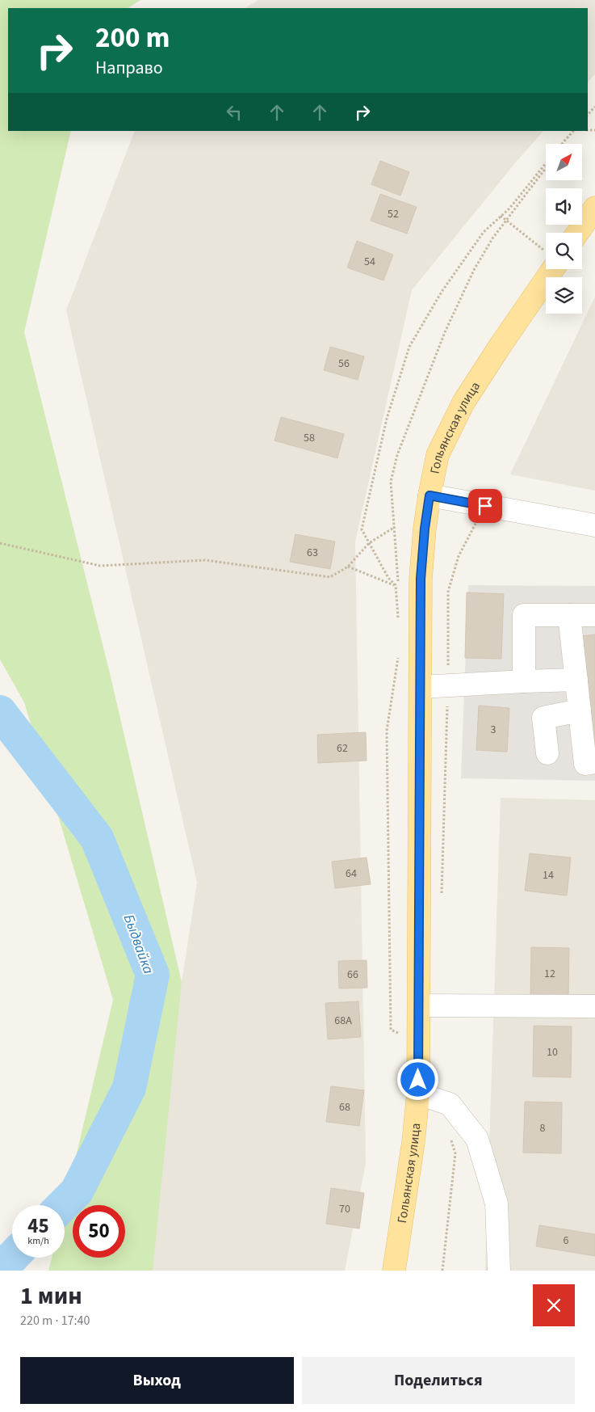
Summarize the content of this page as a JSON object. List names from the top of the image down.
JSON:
{
  "streets": {
    "main road": ["Гольянская улица"]
  },
  "water": ["Быдвайка"],
  "house_numbers": [
    "52",
    "54",
    "56",
    "58",
    "63",
    "3",
    "62",
    "64",
    "14",
    "12",
    "66",
    "68А",
    "10",
    "68",
    "8",
    "70",
    "6"
  ],
  "north": "top right",
  "page": {
    "turn": ["200 m", "Направо"],
    "speed": "45 km/h",
    "limit": "50",
    "heading": ["1 мин", "220 m · 17:40"],
    "buttons": ["Выход", "Поделиться"]
  }
}
